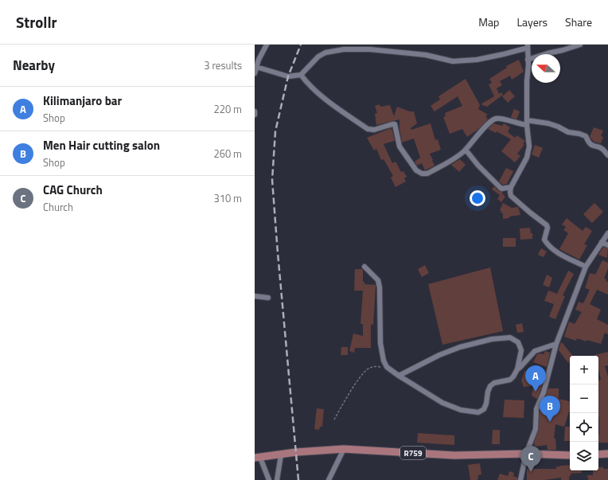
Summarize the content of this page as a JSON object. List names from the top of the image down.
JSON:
{
  "streets": {
    "main road": ["R759"]
  },
  "north": "left",
  "page": {
    "header": "Strollr",
    "nav": ["Map", "Layers", "Share"],
    "heading": ["Nearby", "3 results"],
    "list": [
      {
        "mark": "A",
        "name": "Kilimanjaro bar",
        "note": "Shop",
        "value": "220 m"
      },
      {
        "mark": "B",
        "name": "Men Hair cutting salon",
        "note": "Shop",
        "value": "260 m"
      },
      {
        "mark": "C",
        "name": "CAG Church",
        "note": "Church",
        "value": "310 m"
      }
    ],
    "map_buttons": ["+", "−"],
    "pins": ["A", "B", "C"]
  }
}
